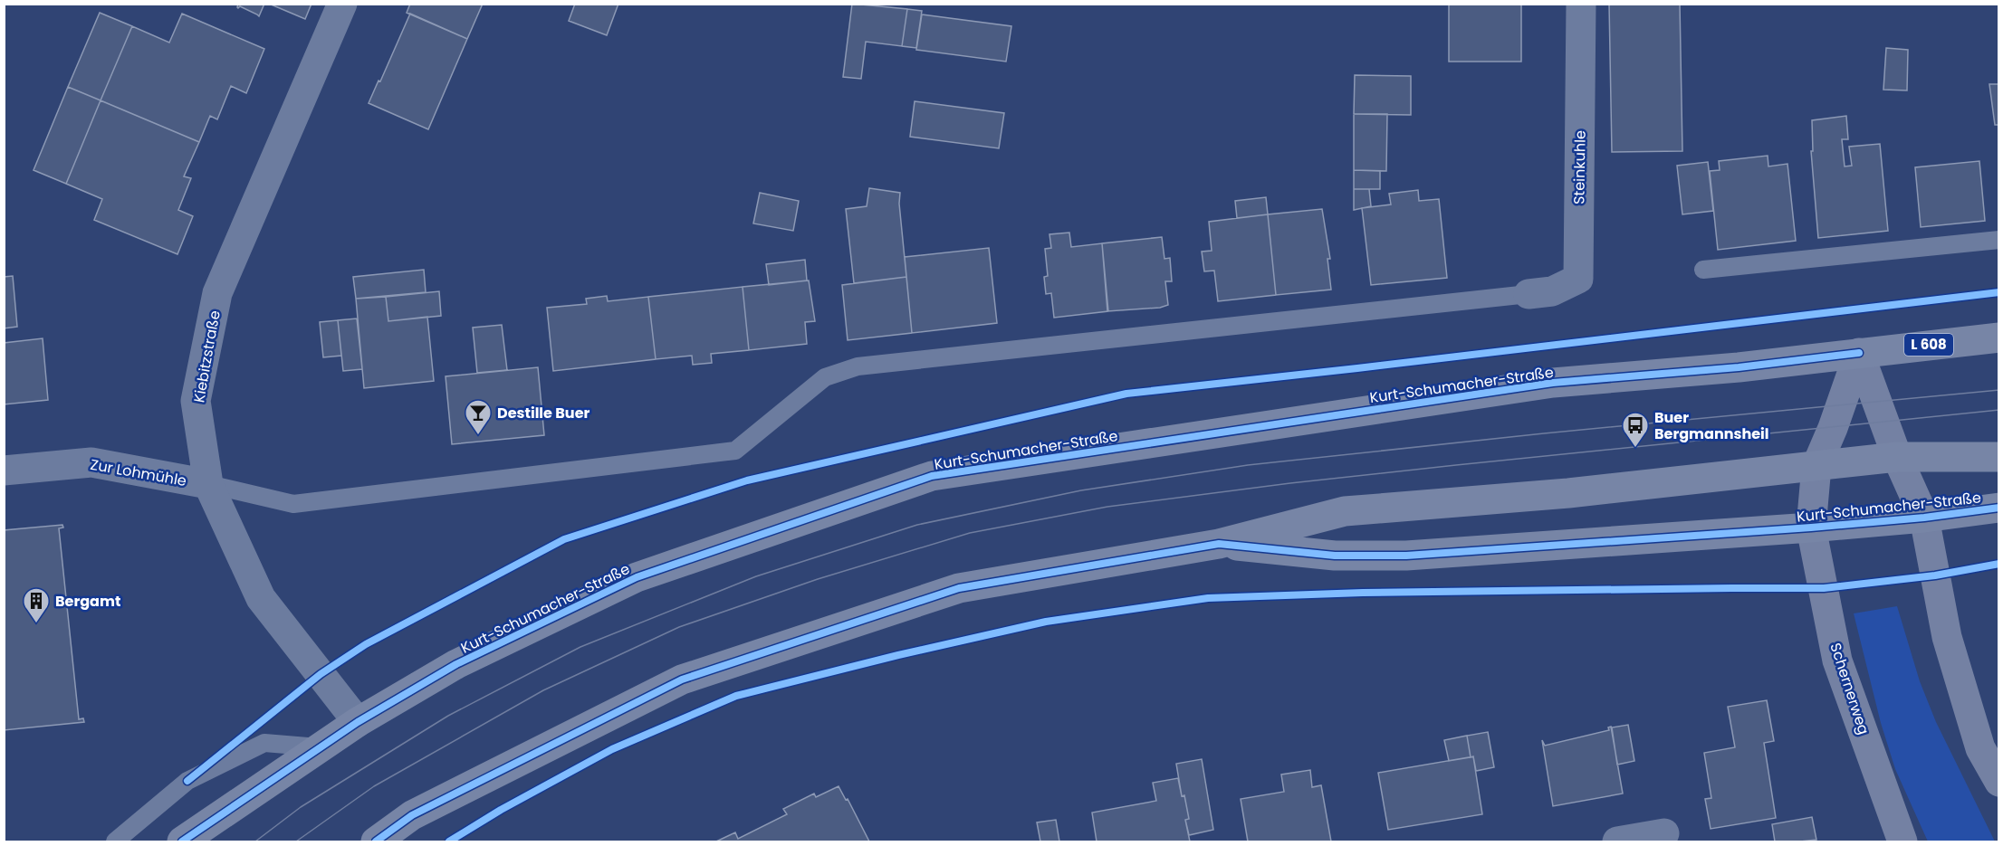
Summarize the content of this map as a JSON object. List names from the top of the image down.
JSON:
{
  "streets": {
    "main road": ["L 608", "Kurt-Schumacher-Straße"],
    "street": [
      "Steinkuhle",
      "Kiebitzstraße",
      "Zur Lohmühle",
      "Schernerweg"
    ]
  },
  "crossings": [
    ["Kiebitzstraße", "Kurt-Schumacher-Straße"],
    ["Kiebitzstraße", "Zur Lohmühle"],
    ["Kurt-Schumacher-Straße", "Schernerweg"]
  ],
  "places": {
    "bar": ["Destille Buer"],
    "bus stop": ["Buer Bergmannsheil"],
    "building": ["Bergamt"]
  }
}
